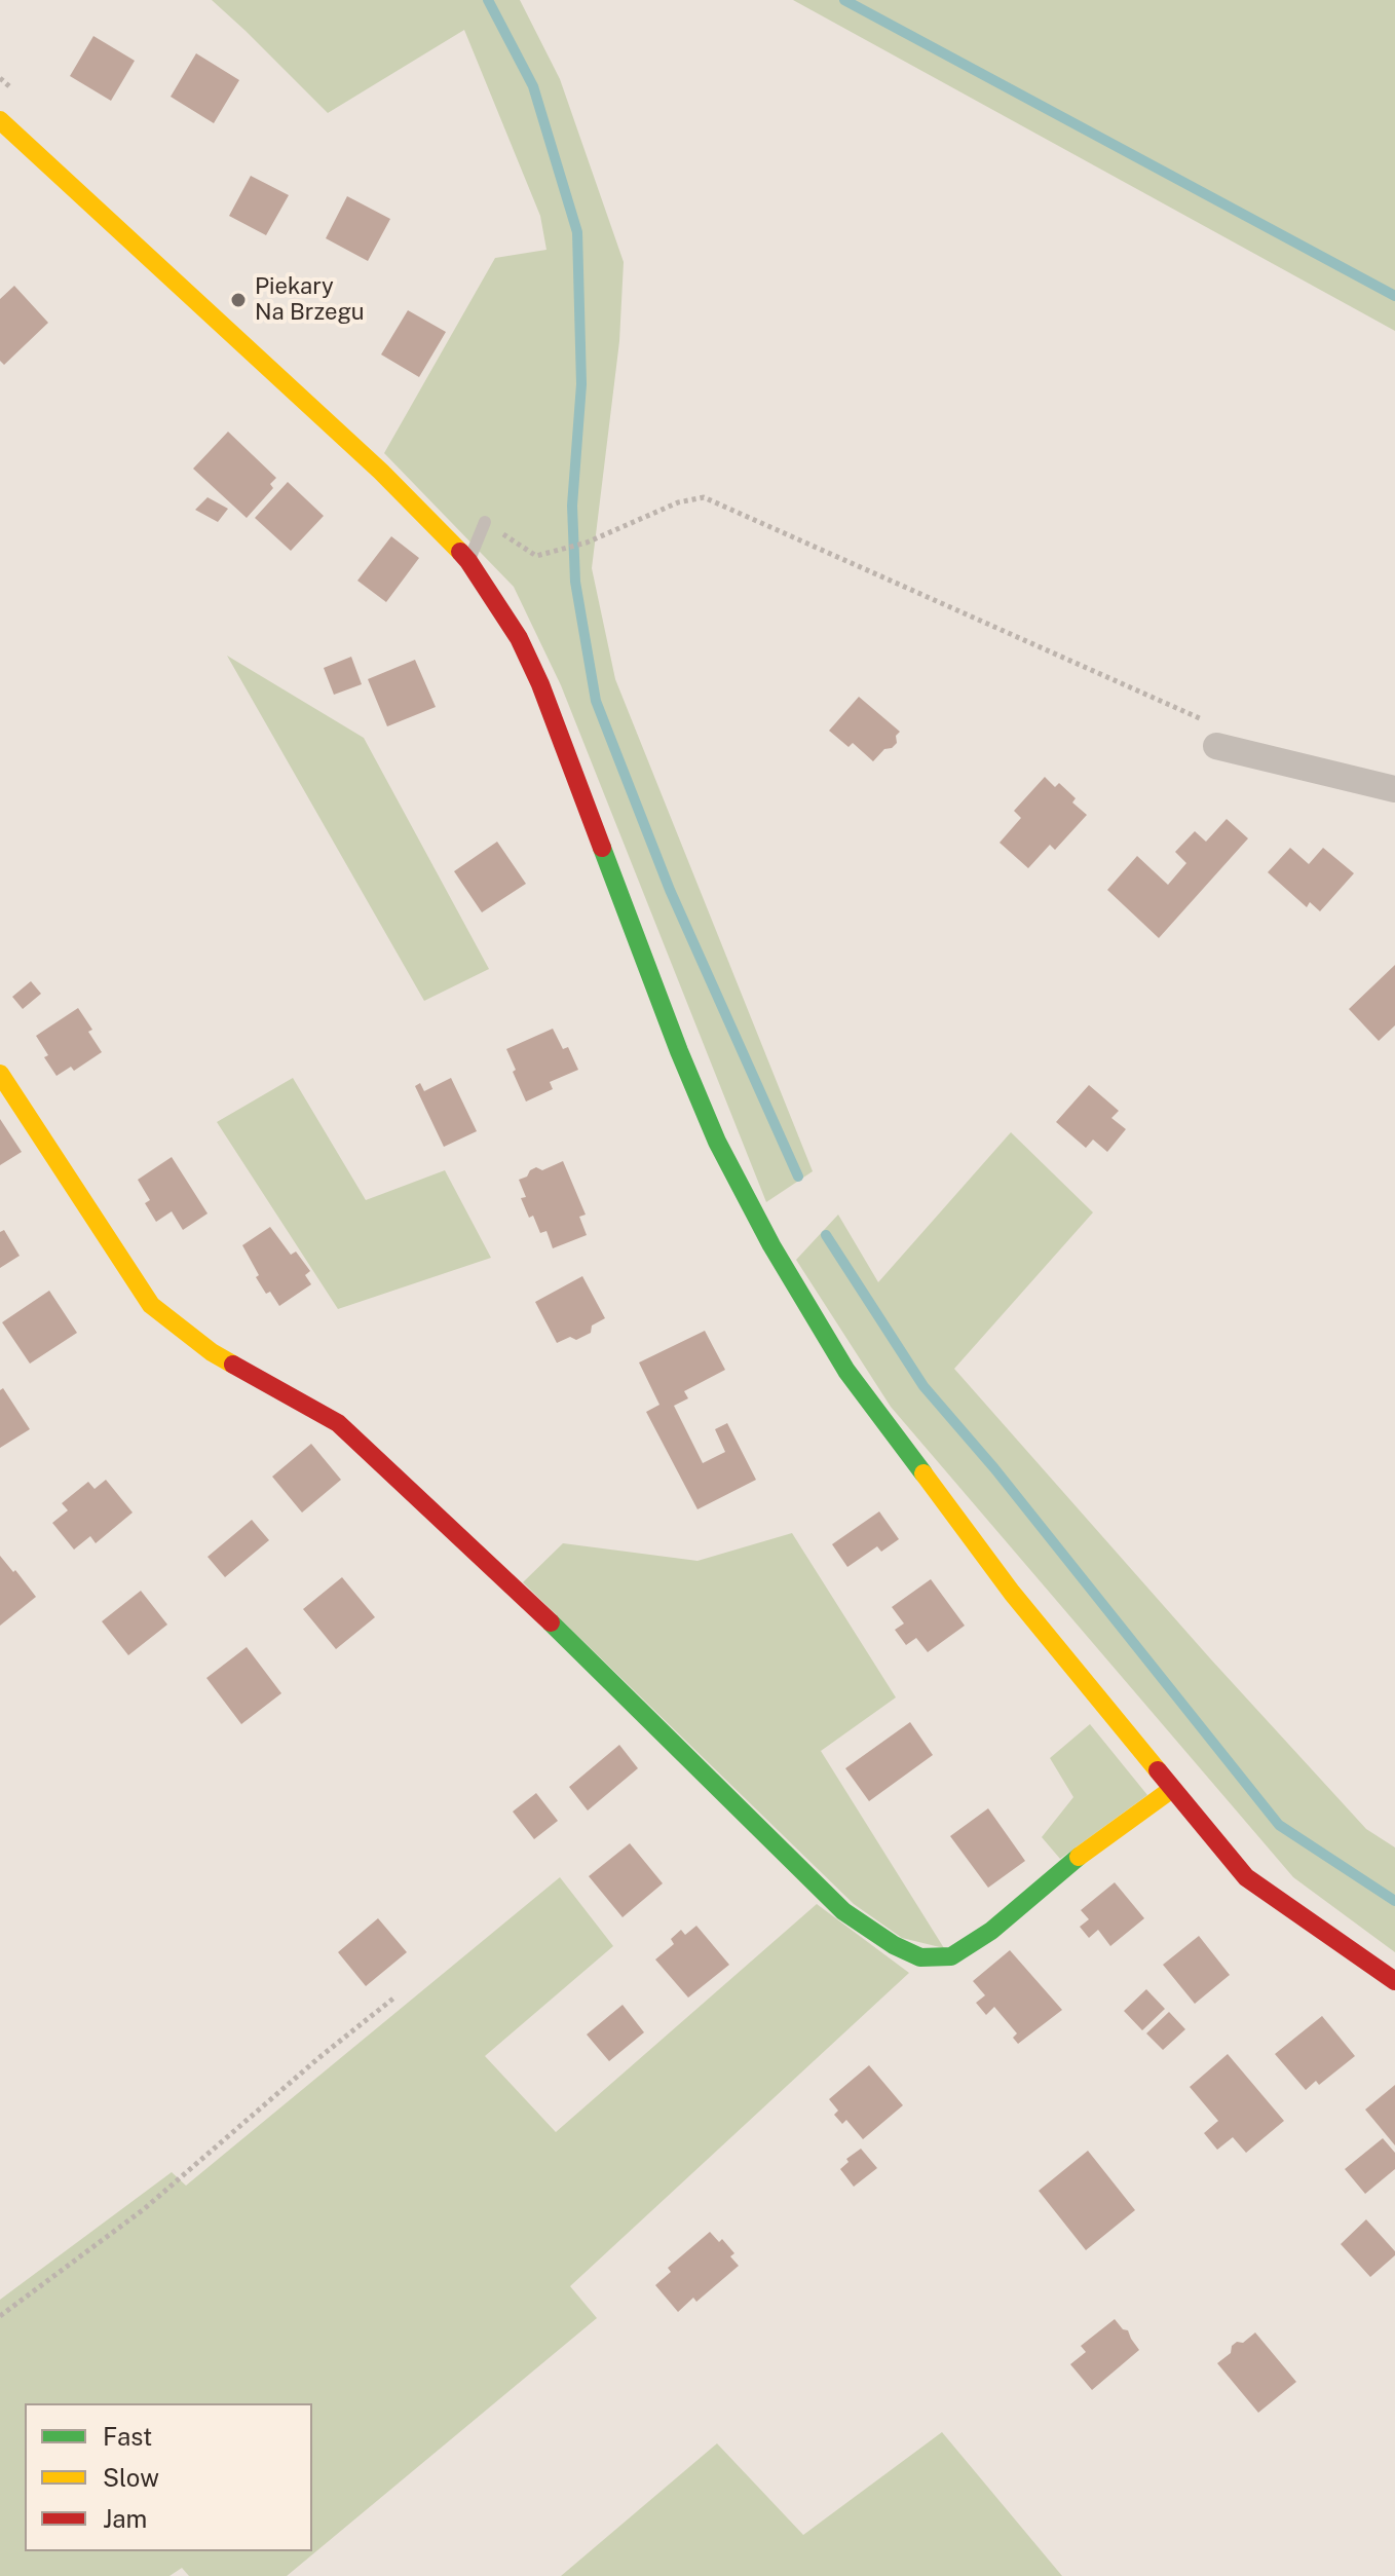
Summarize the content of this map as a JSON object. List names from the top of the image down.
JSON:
{
  "places": ["Piekary Na Brzegu"],
  "legend": ["Fast", "Slow", "Jam"]
}
